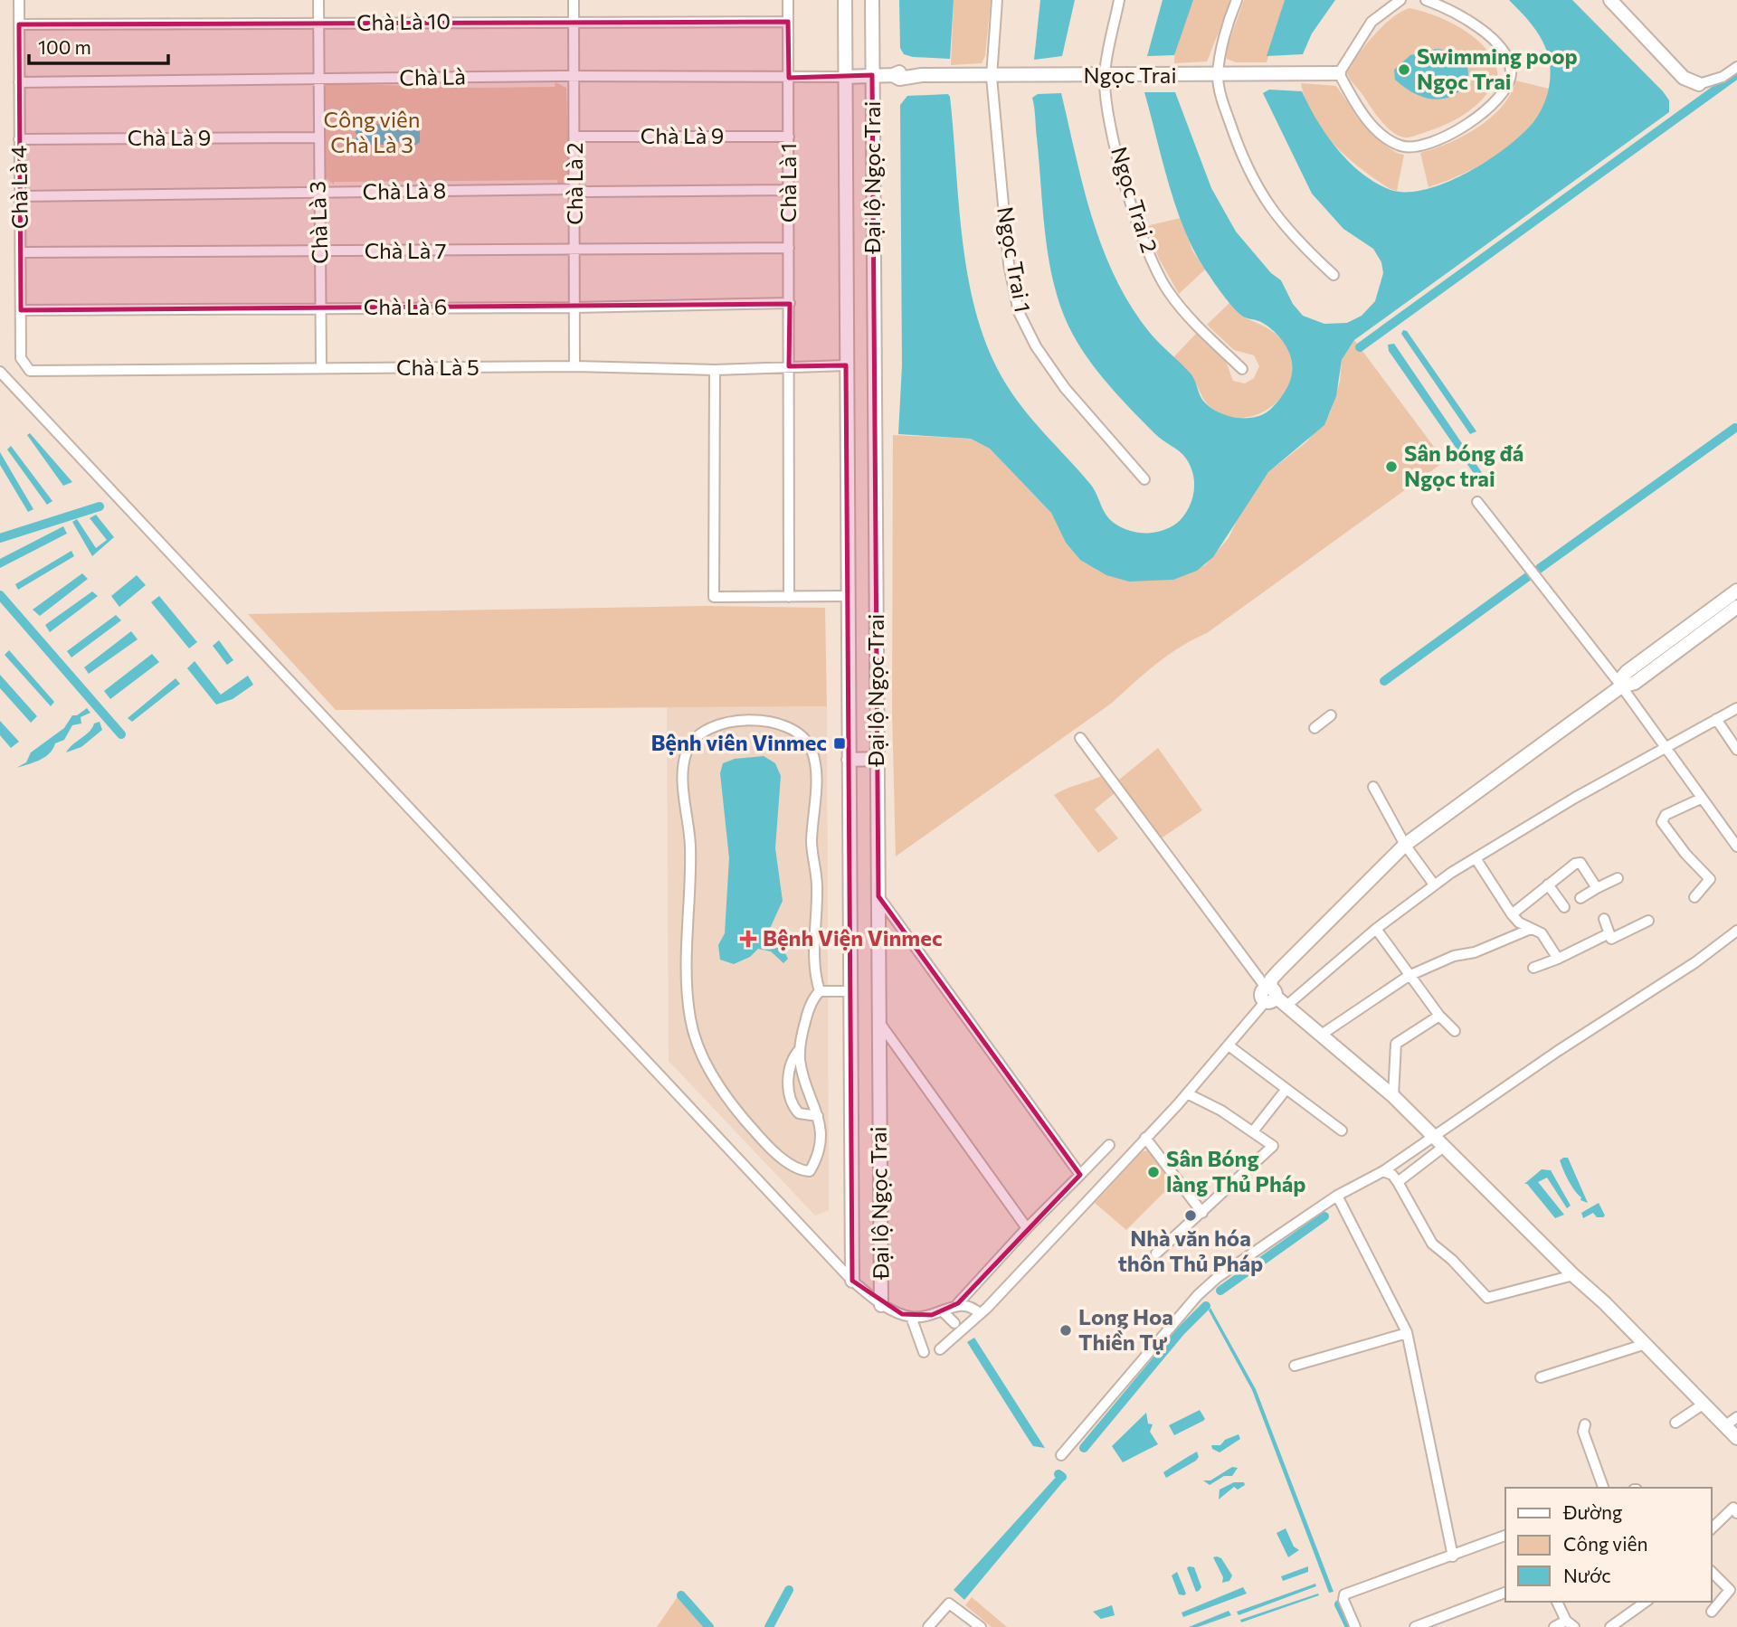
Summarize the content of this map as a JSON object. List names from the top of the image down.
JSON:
{
  "streets": {
    "main road": ["Ngọc Trai", "Đại lộ Ngọc Trai"],
    "street": [
      "Chà Là 10",
      "Chà Là",
      "Chà Là 9",
      "Chà Là 1",
      "Chà Là 2",
      "Chà Là 4",
      "Chà Là 8",
      "Ngọc Trai 2",
      "Chà Là 3",
      "Chà Là 7",
      "Ngọc Trai 1",
      "Chà Là 6",
      "Chà Là 5"
    ]
  },
  "crossings": [
    ["Chà Là 10", "Chà Là 1"],
    ["Chà Là 10", "Chà Là 2"],
    ["Chà Là 10", "Chà Là 4"],
    ["Chà Là 10", "Chà Là 3"],
    ["Ngọc Trai", "Đại lộ Ngọc Trai"],
    ["Ngọc Trai", "Ngọc Trai 2"],
    ["Ngọc Trai", "Ngọc Trai 1"],
    ["Chà Là", "Đại lộ Ngọc Trai"],
    ["Chà Là", "Chà Là 1"],
    ["Chà Là", "Chà Là 2"],
    ["Chà Là", "Chà Là 4"],
    ["Chà Là", "Chà Là 3"],
    ["Chà Là 9", "Chà Là 1"],
    ["Chà Là 9", "Chà Là 2"],
    ["Chà Là 9", "Chà Là 4"],
    ["Chà Là 9", "Chà Là 3"],
    ["Đại lộ Ngọc Trai", "Chà Là 5"],
    ["Chà Là 1", "Chà Là 8"],
    ["Chà Là 1", "Chà Là 7"],
    ["Chà Là 1", "Chà Là 6"],
    ["Chà Là 1", "Chà Là 5"],
    ["Chà Là 2", "Chà Là 8"],
    ["Chà Là 2", "Chà Là 7"],
    ["Chà Là 2", "Chà Là 6"],
    ["Chà Là 2", "Chà Là 5"],
    ["Chà Là 4", "Chà Là 8"],
    ["Chà Là 4", "Chà Là 7"],
    ["Chà Là 4", "Chà Là 6"],
    ["Chà Là 4", "Chà Là 5"],
    ["Chà Là 8", "Chà Là 3"],
    ["Chà Là 3", "Chà Là 7"],
    ["Chà Là 3", "Chà Là 6"],
    ["Chà Là 3", "Chà Là 5"]
  ],
  "parks": ["Công viên Chà Là 3"],
  "places": {
    "other": [
      "Swimming poop Ngọc Trai",
      "Sân bóng đá Ngọc trai",
      "Sân Bóng làng Thủ Pháp",
      "Nhà văn hóa thôn Thủ Pháp",
      "Long Hoa Thiền Tự"
    ],
    "transit": ["Bệnh viên Vinmec"],
    "health": ["Bệnh Viện Vinmec"]
  },
  "legend": ["Đường", "Công viên", "Nước"],
  "scale_bar": "100 m"
}
